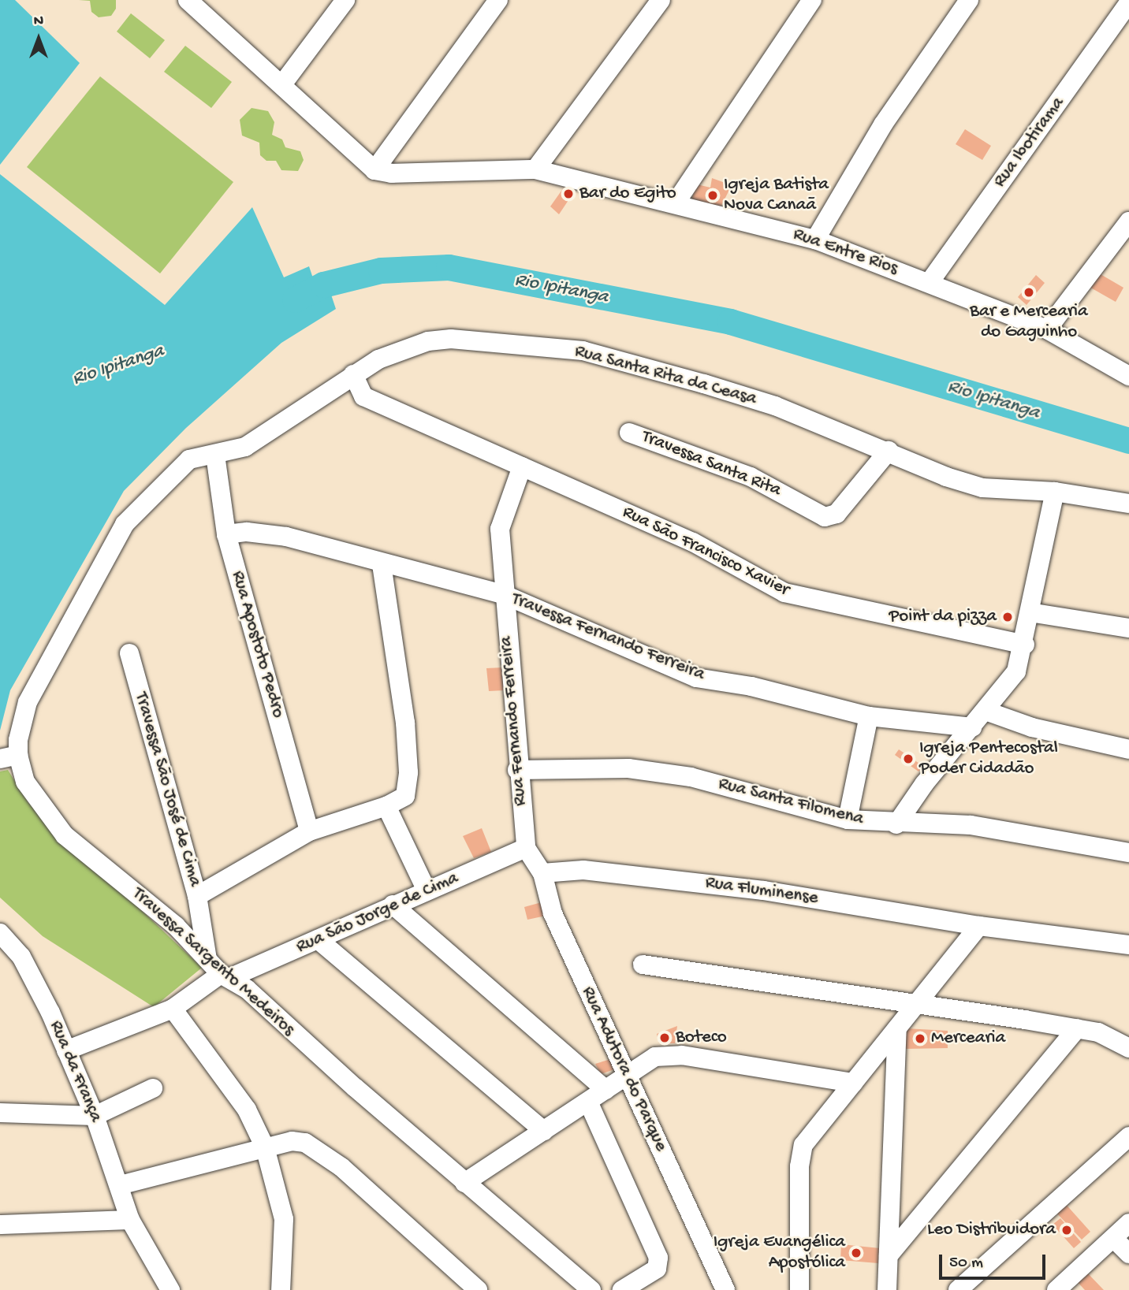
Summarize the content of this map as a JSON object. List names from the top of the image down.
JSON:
{
  "streets": {
    "street": [
      "Rua Ibotirama",
      "Rua Entre Rios",
      "Rua Santa Rita da Ceasa",
      "Travessa Santa Rita",
      "Rua São Francisco Xavier",
      "Travessa Fernando Ferreira",
      "Rua Apostoto Pedro",
      "Rua Fernando Ferreira",
      "Travessa São José de Cima",
      "Rua Santa Filomena",
      "Rua Fluminense",
      "Rua São Jorge de Cima",
      "Travessa Sargento Medeiros",
      "Rua Adutora do Parque",
      "Rua da França"
    ]
  },
  "crossings": [
    ["Rua Ibotirama", "Rua Entre Rios"],
    ["Rua Santa Rita da Ceasa", "Travessa Santa Rita"],
    ["Rua Santa Rita da Ceasa", "Rua São Francisco Xavier"],
    ["Rua Santa Rita da Ceasa", "Rua Apostoto Pedro"],
    ["Rua Santa Rita da Ceasa", "Travessa Sargento Medeiros"],
    ["Rua São Francisco Xavier", "Rua Fernando Ferreira"],
    ["Travessa Fernando Ferreira", "Rua Apostoto Pedro"],
    ["Travessa Fernando Ferreira", "Rua Fernando Ferreira"],
    ["Rua Apostoto Pedro", "Travessa Sargento Medeiros"],
    ["Rua Fernando Ferreira", "Rua Santa Filomena"],
    ["Rua Fernando Ferreira", "Rua São Jorge de Cima"],
    ["Rua Fernando Ferreira", "Rua Adutora do Parque"],
    ["Travessa São José de Cima", "Travessa Sargento Medeiros"],
    ["Rua Fluminense", "Rua Adutora do Parque"],
    ["Rua São Jorge de Cima", "Travessa Sargento Medeiros"],
    ["Rua São Jorge de Cima", "Rua Adutora do Parque"],
    ["Rua São Jorge de Cima", "Rua da França"]
  ],
  "water": ["Rio Ipitanga"],
  "places": [
    "Bar do Egito",
    "Igreja Batista Nova Canaã",
    "Bar e Mercearia do Gaguinho",
    "Point da pizza",
    "Igreja Pentecostal Poder Cidadão",
    "Boteco",
    "Mercearia",
    "Leo Distribuidora",
    "Igreja Evangélica Apostólica"
  ],
  "scale_bar": "50 m",
  "north": "top"
}
